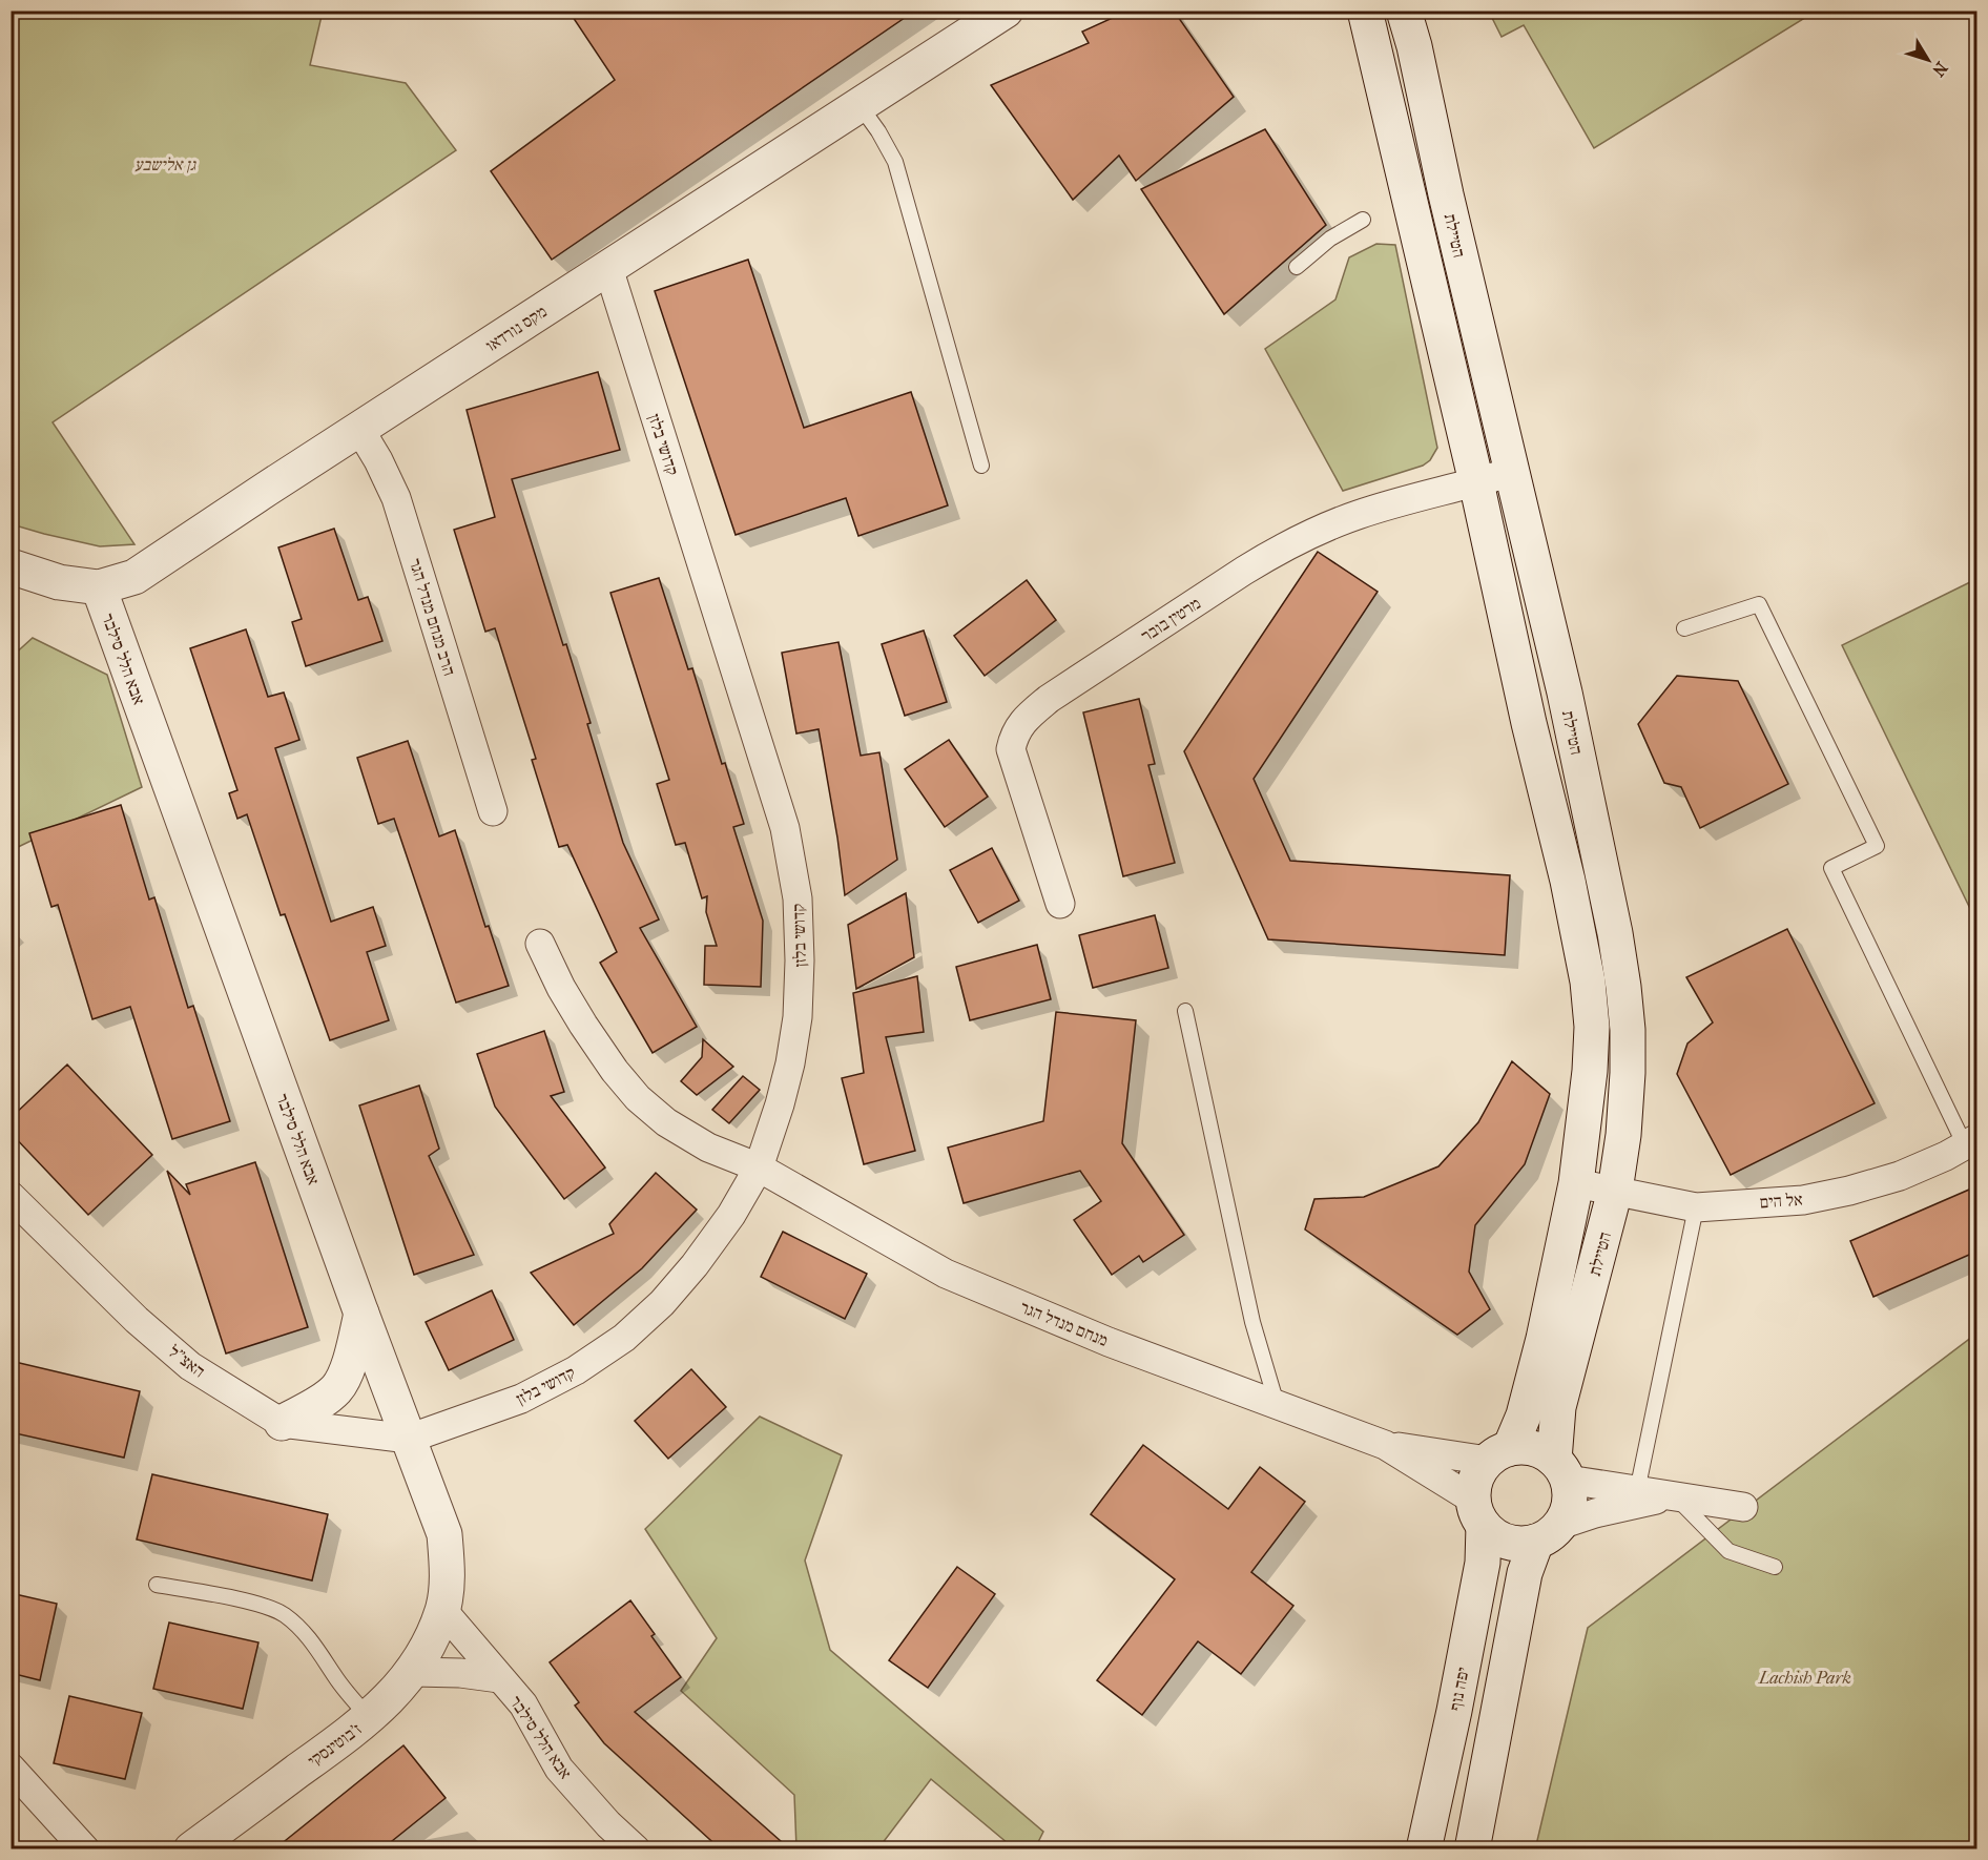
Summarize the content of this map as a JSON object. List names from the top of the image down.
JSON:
{
  "streets": {
    "main road": [
      "הטיילת",
      "מקס נורדאו",
      "אבא הלל סילבר",
      "יפה נוף",
      "ז'בוטינסקי"
    ],
    "street": [
      "קדושי בלזן",
      "הרב מנחם מנדל הגר",
      "מרטין בובר",
      "אל הים",
      "מנחם מנדל הגר",
      "האצ\"ל"
    ]
  },
  "crossings": [
    ["הטיילת", "מרטין בובר"],
    ["הטיילת", "אל הים"],
    ["הטיילת", "יפה נוף"],
    ["מקס נורדאו", "קדושי בלזן"],
    ["מקס נורדאו", "הרב מנחם מנדל הגר"],
    ["מקס נורדאו", "אבא הלל סילבר"],
    ["קדושי בלזן", "אבא הלל סילבר"],
    ["קדושי בלזן", "מנחם מנדל הגר"],
    ["קדושי בלזן", "האצ\"ל"],
    ["אבא הלל סילבר", "האצ\"ל"],
    ["אבא הלל סילבר", "ז'בוטינסקי"]
  ],
  "parks": ["גן אלישבע", "Lachish Park"],
  "north": "bottom right"
}
